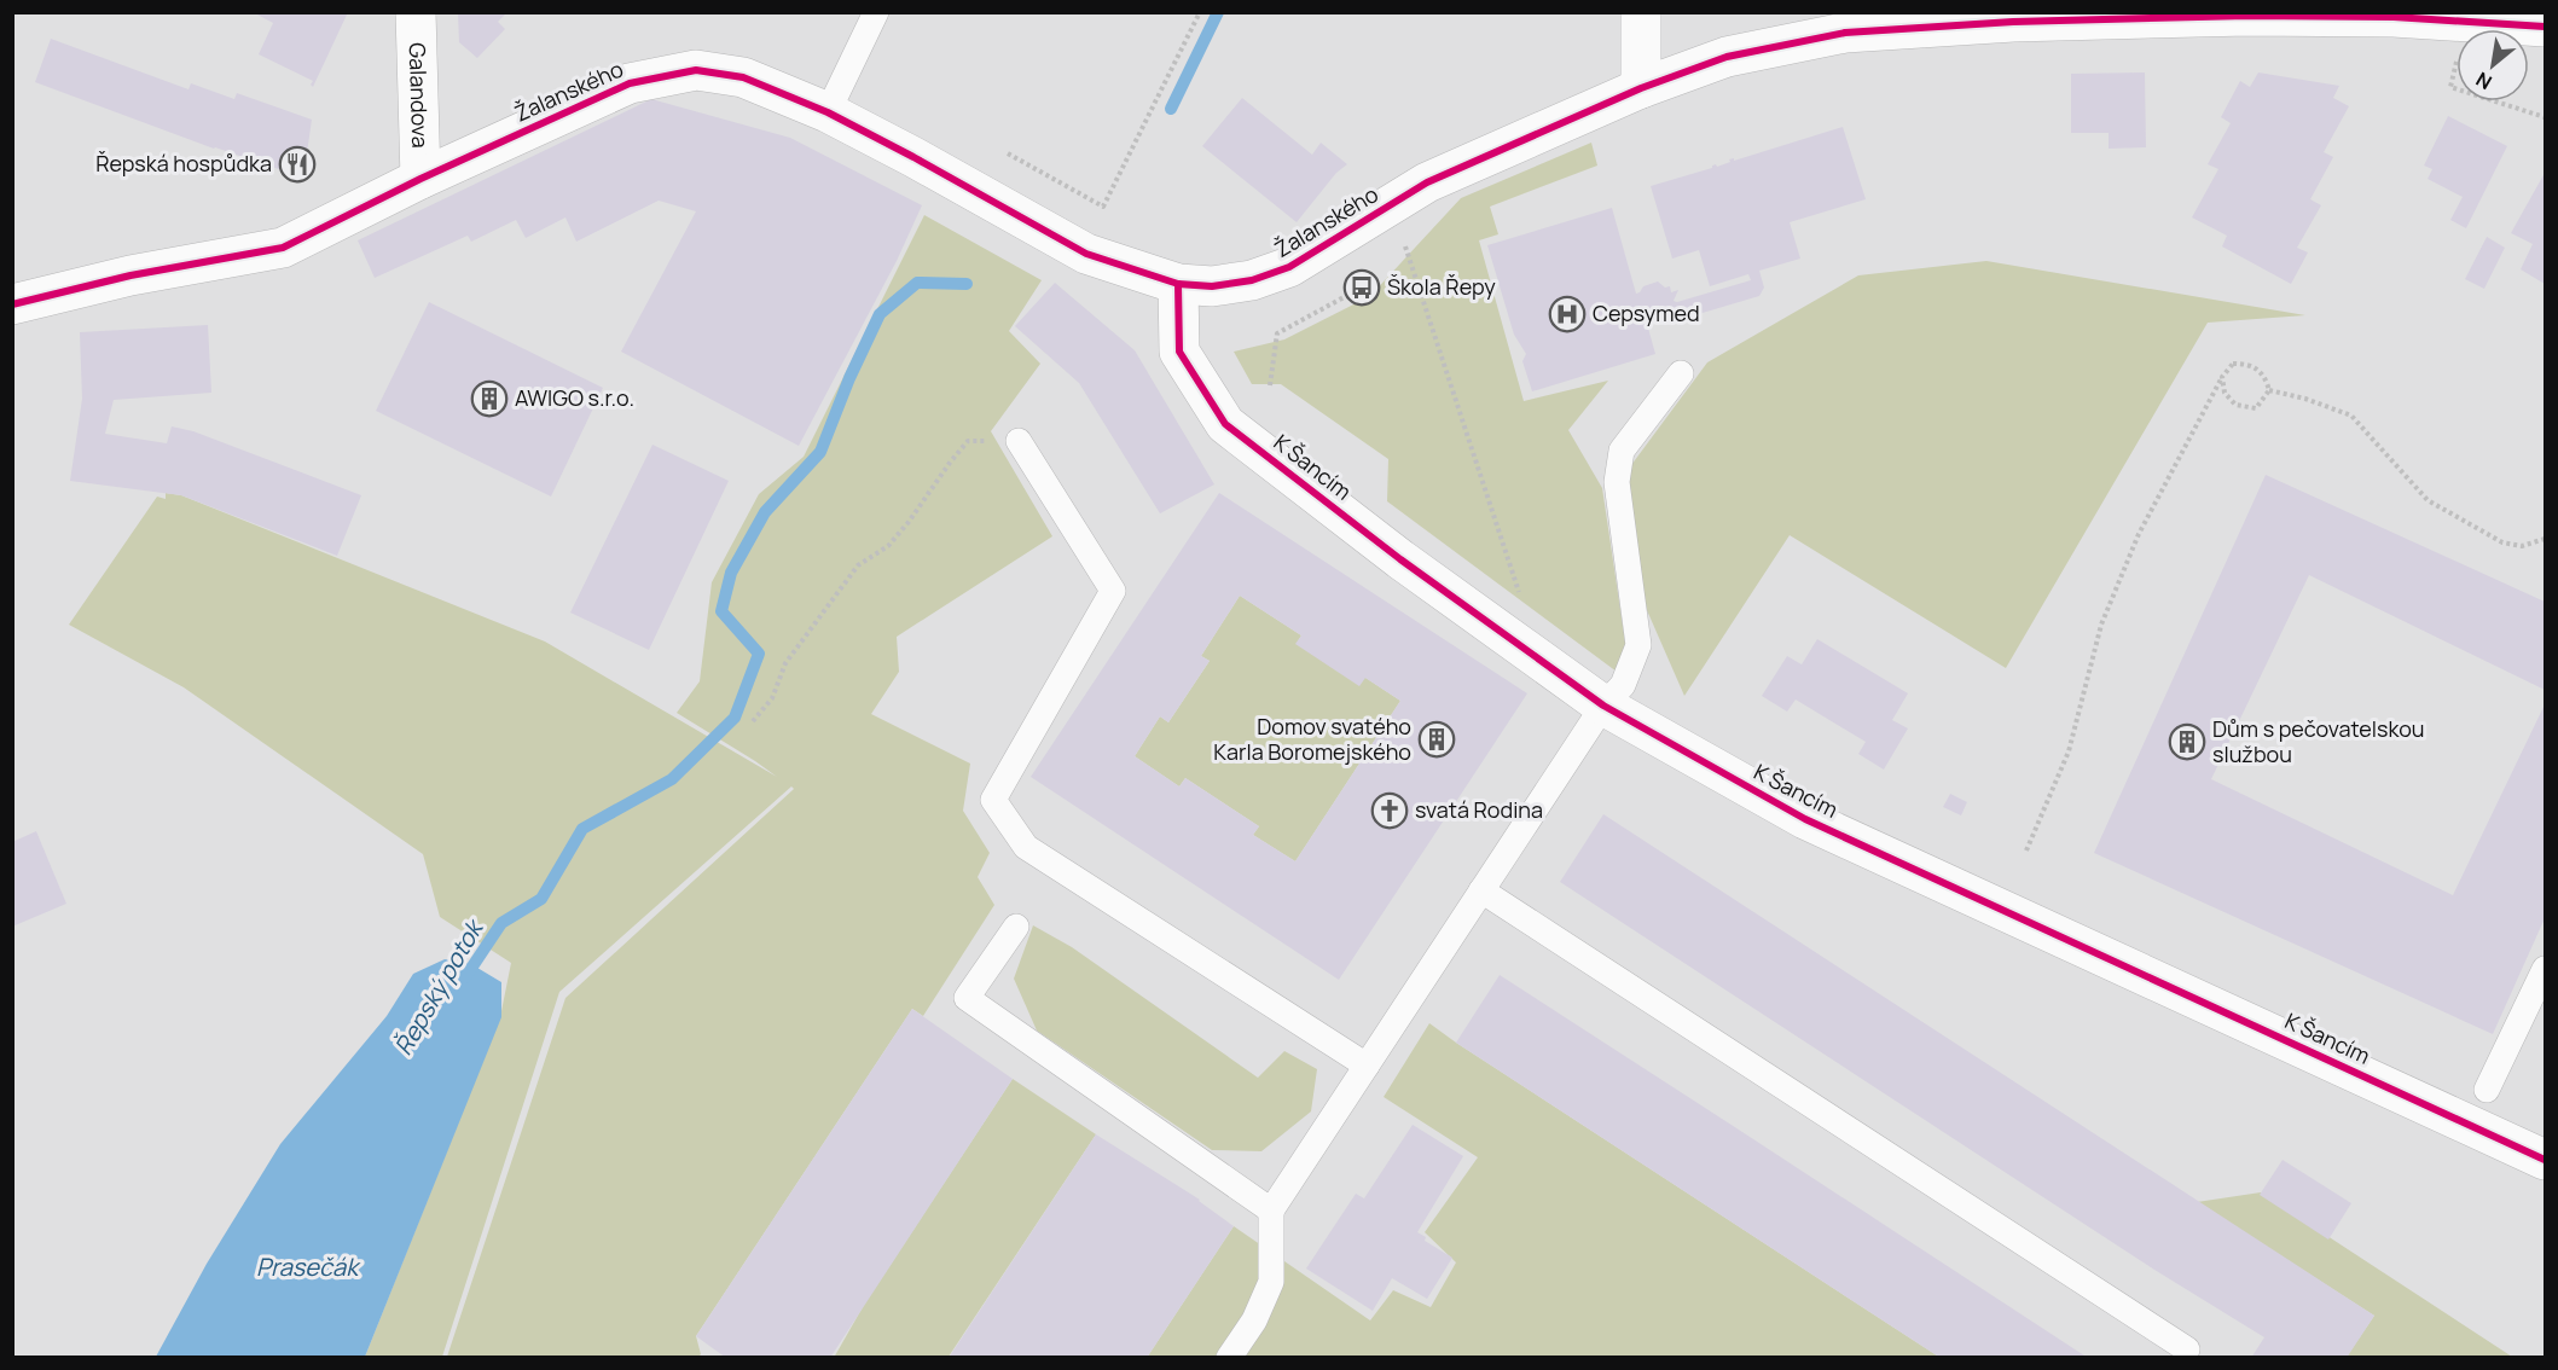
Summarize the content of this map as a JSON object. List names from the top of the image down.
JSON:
{
  "streets": {
    "street": ["Žalanského", "Galandova", "K Šancím"]
  },
  "crossings": [
    ["Žalanského", "Galandova"],
    ["Žalanského", "K Šancím"]
  ],
  "water": ["Řepský potok", "Prasečák"],
  "places": {
    "restaurant": ["Řepská hospůdka"],
    "bus stop": ["Škola Řepy"],
    "hospital": ["Cepsymed"],
    "building": ["AWIGO s.r.o.", "Domov svatého Karla Boromejského", "Dům s pečovatelskou službou"],
    "church": ["svatá Rodina"]
  },
  "north": "bottom left"
}
